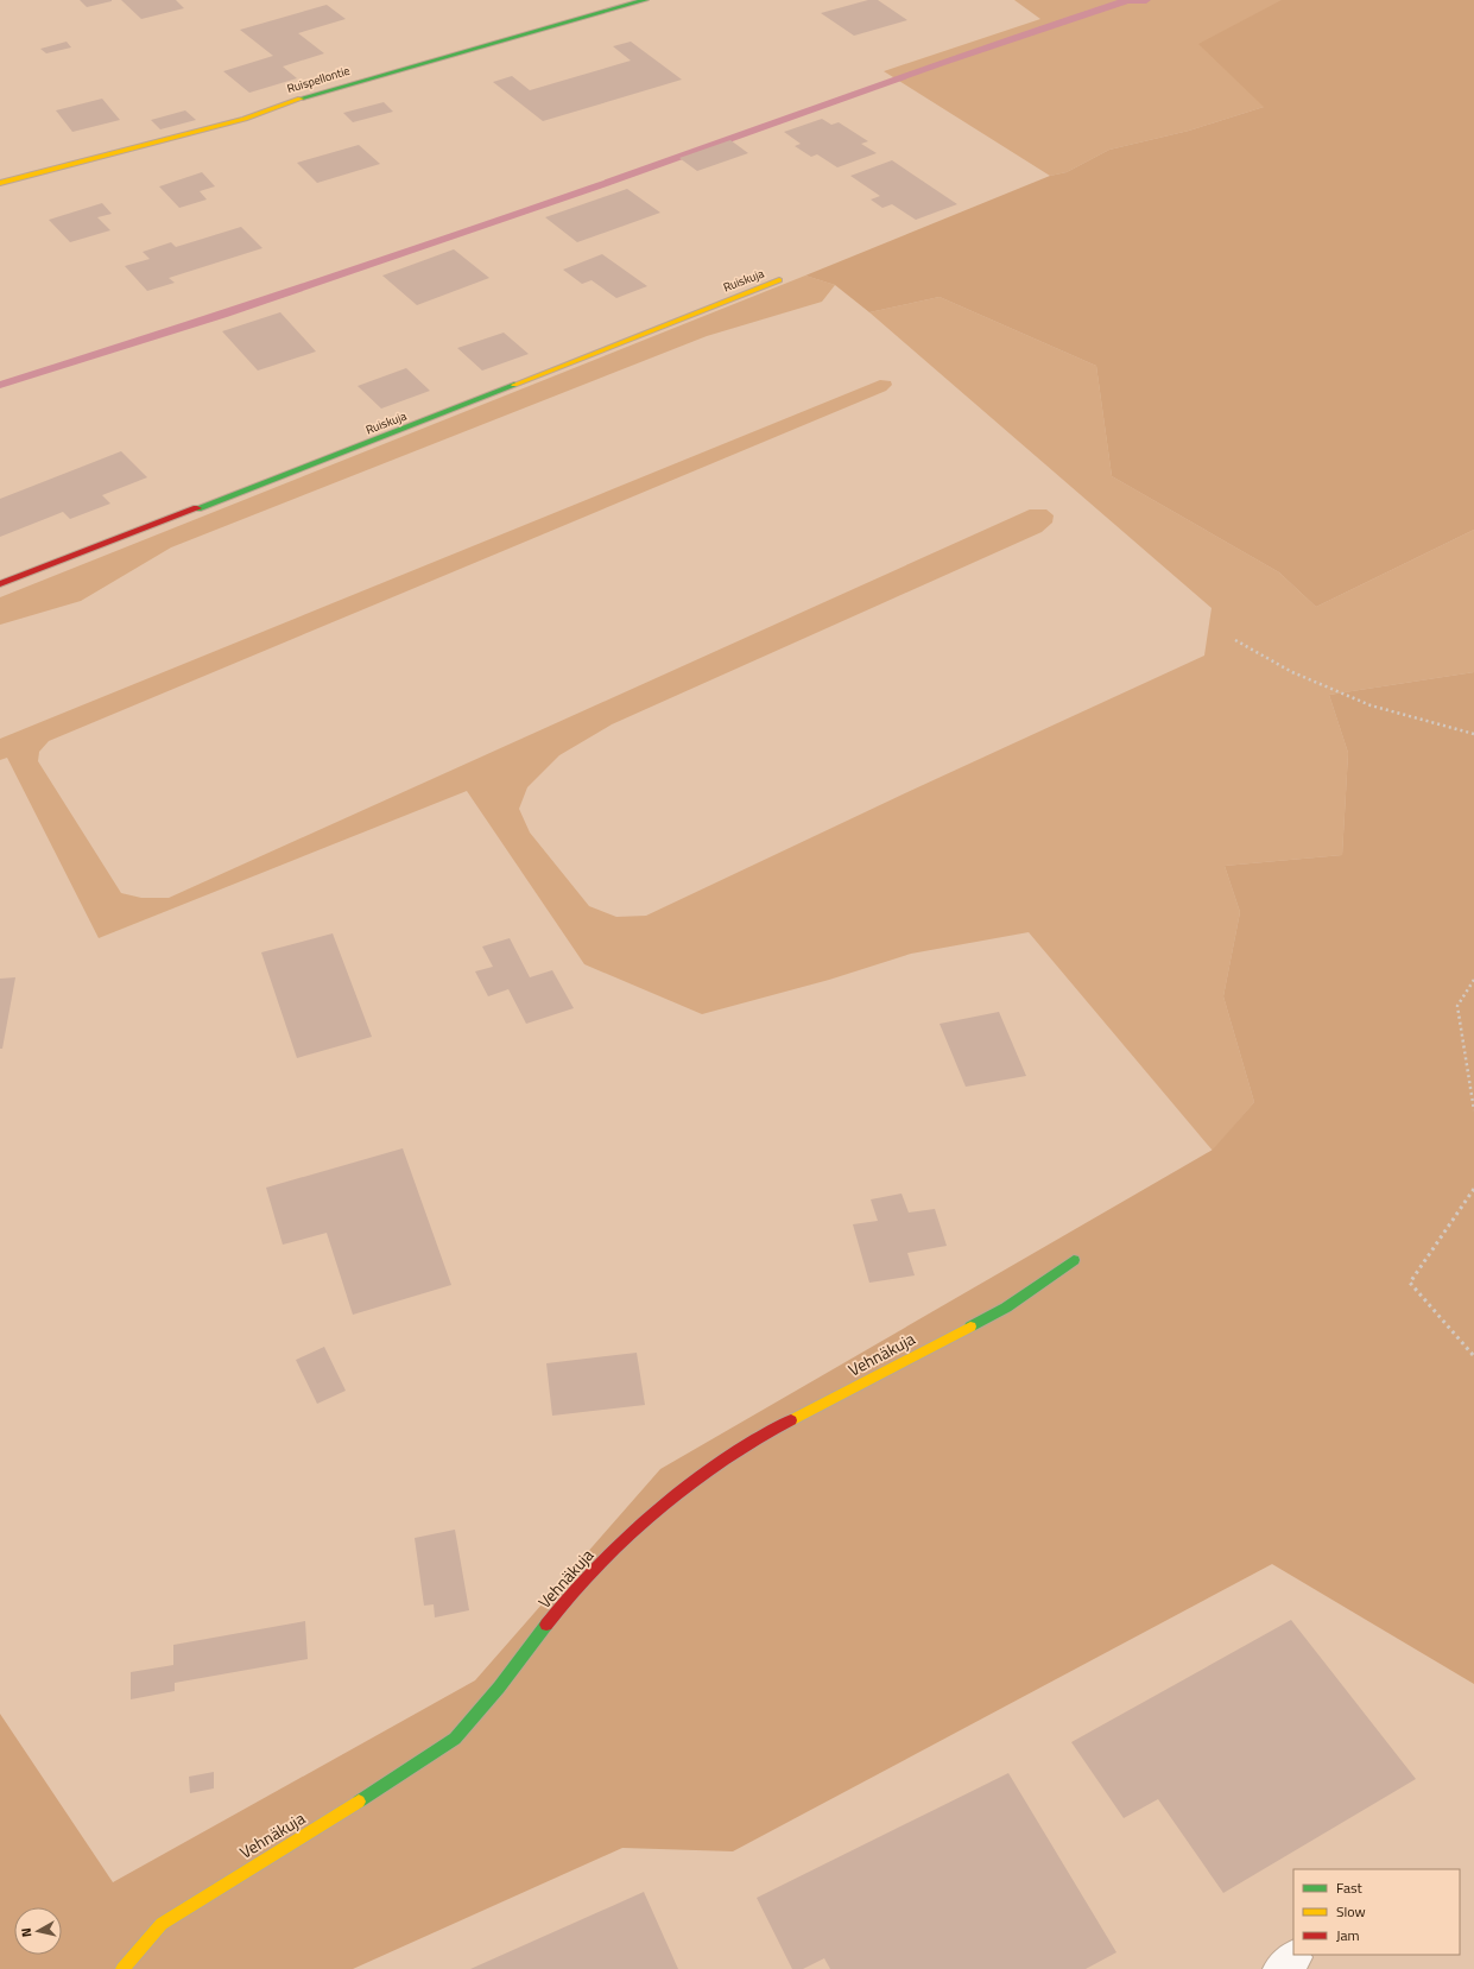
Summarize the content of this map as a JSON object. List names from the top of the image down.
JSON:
{
  "streets": {
    "street": ["Ruispellontie", "Ruiskuja", "Vehnäkuja"]
  },
  "legend": ["Fast", "Slow", "Jam"],
  "north": "left"
}
